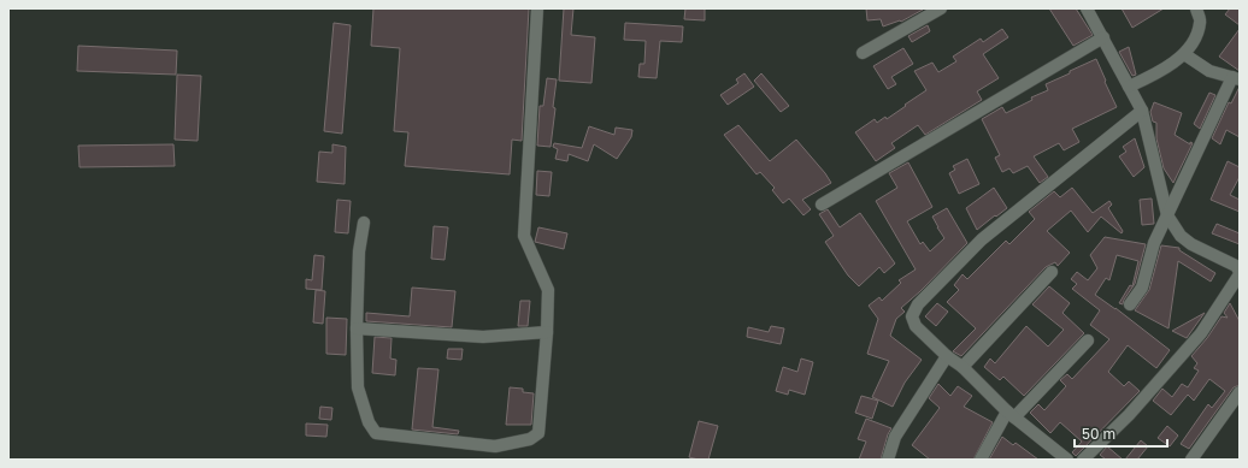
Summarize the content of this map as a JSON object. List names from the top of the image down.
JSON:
{
  "scale_bar": "50 m"
}
